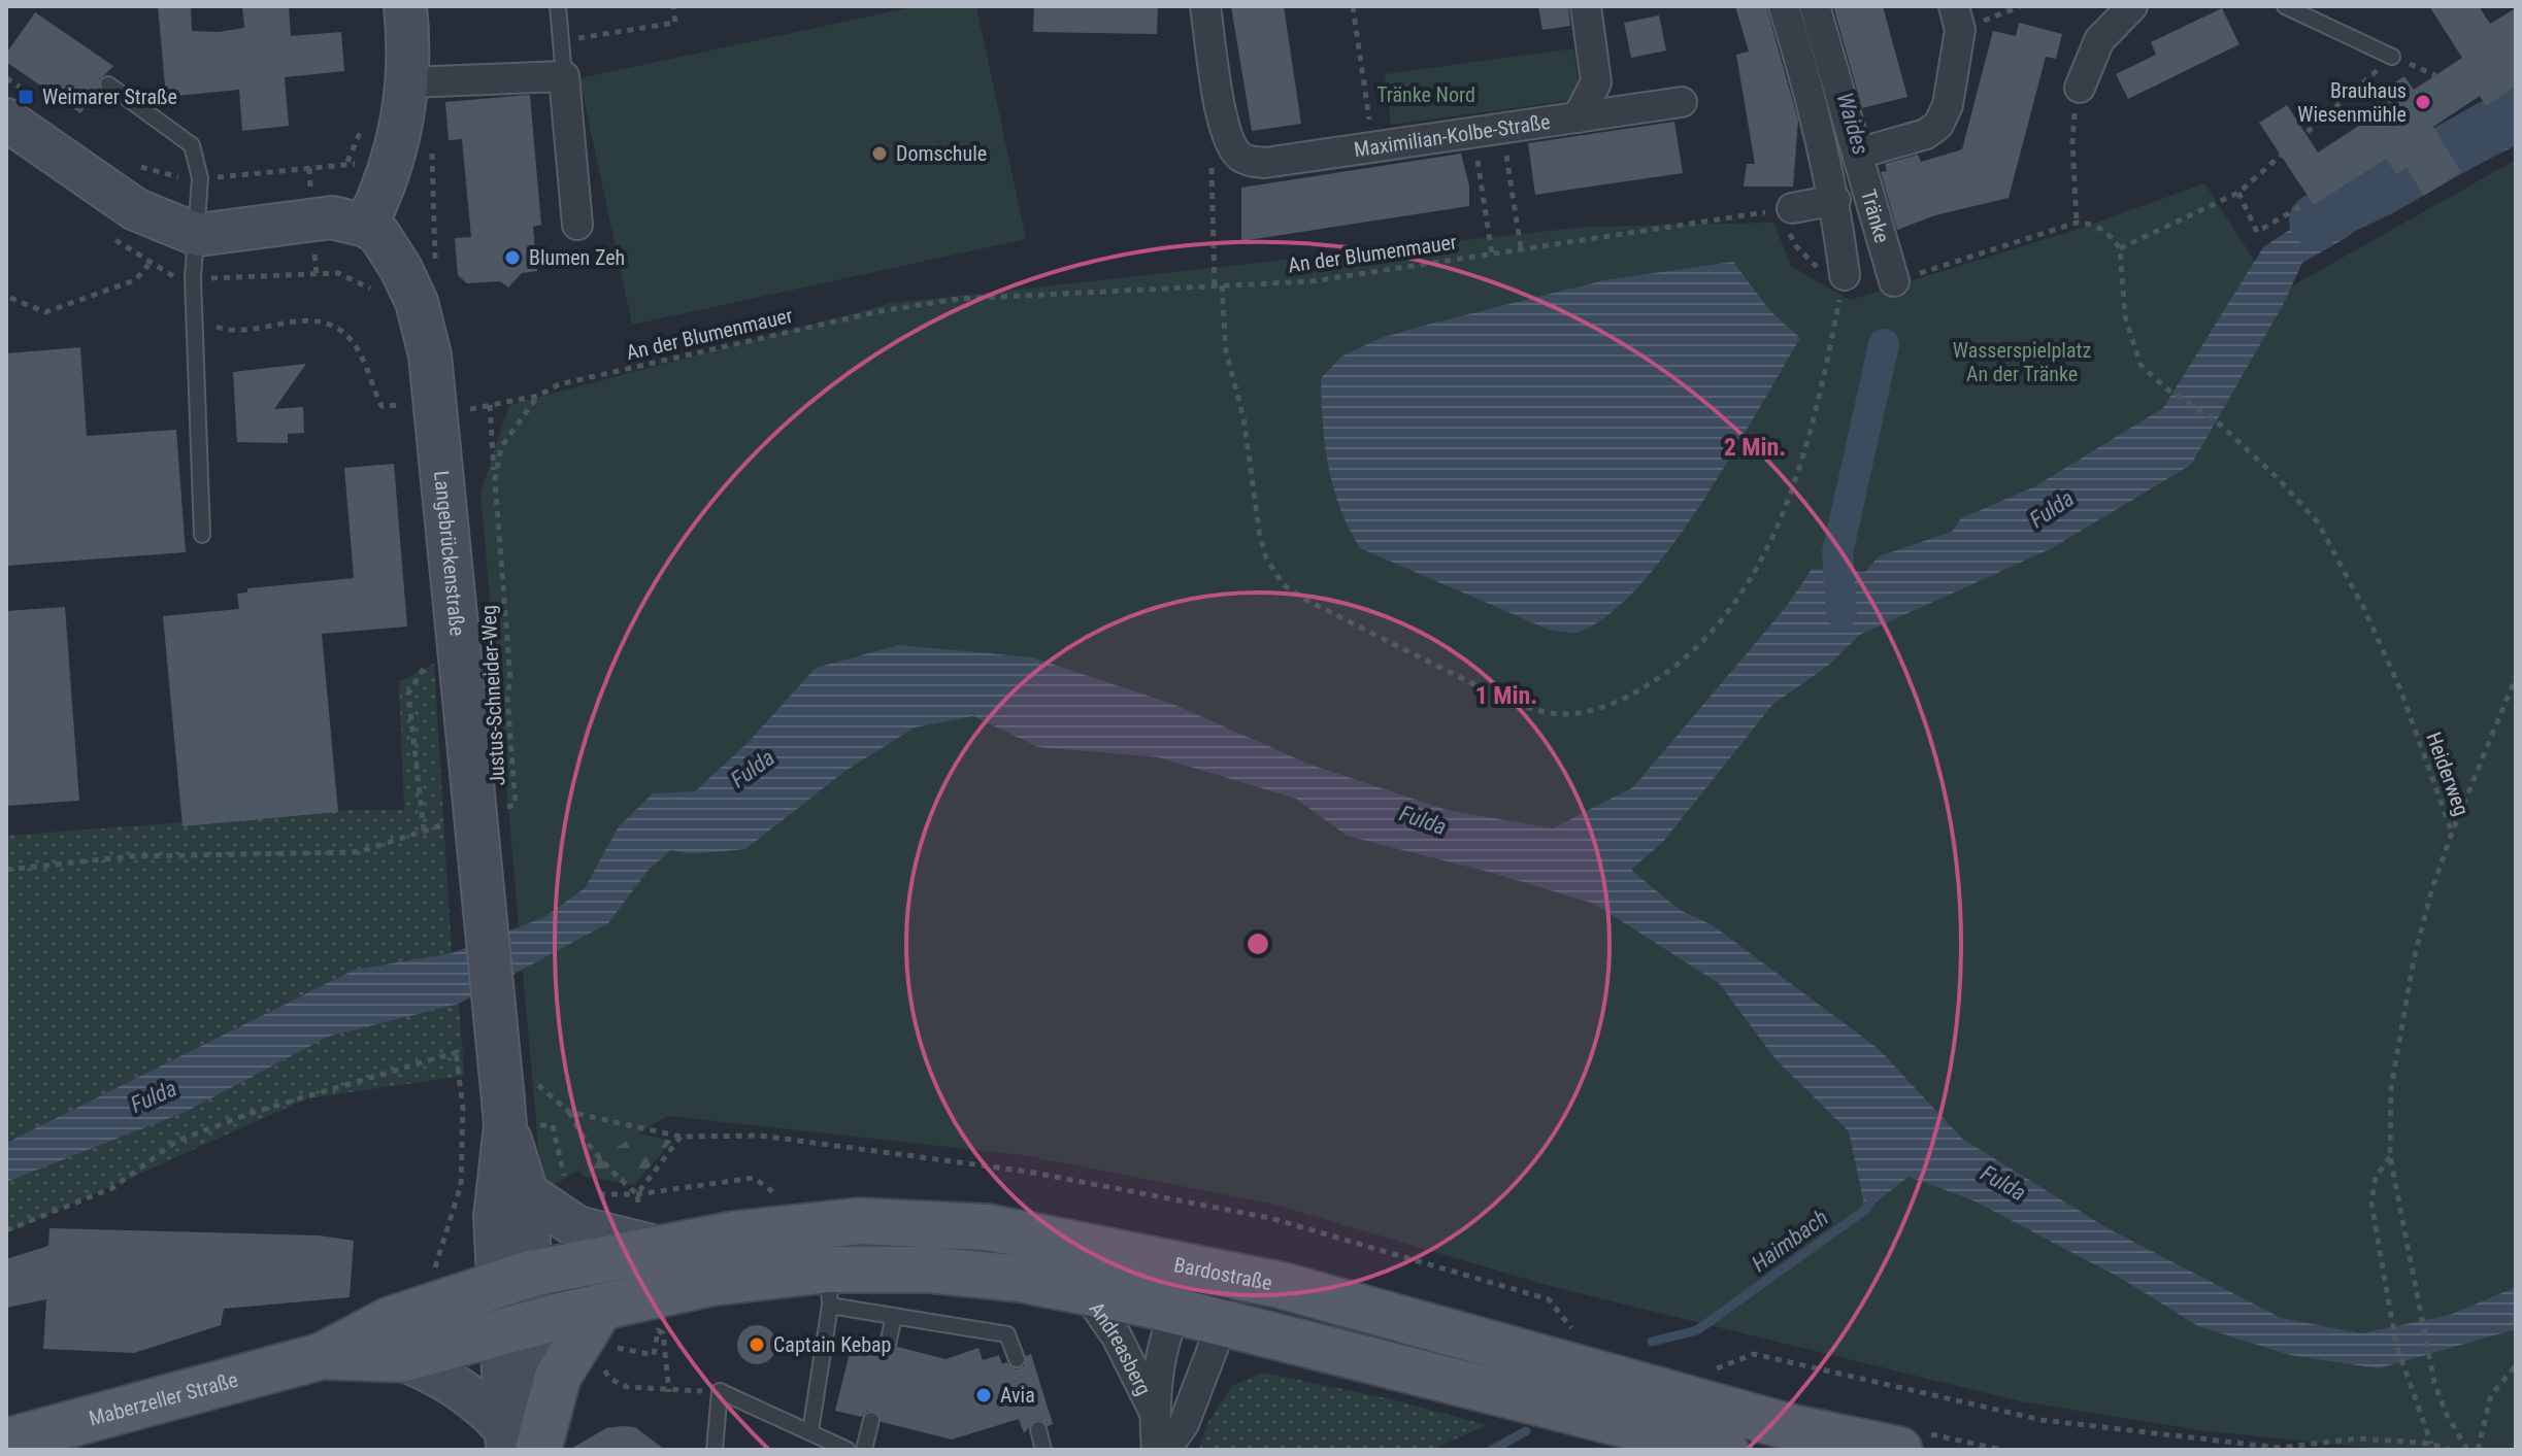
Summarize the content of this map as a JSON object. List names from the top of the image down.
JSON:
{
  "streets": {
    "main road": ["Langebrückenstraße", "Bardostraße", "Maberzeller Straße"],
    "street": ["Maximilian-Kolbe-Straße", "Tränke", "Andreasberg"],
    "path": ["An der Blumenmauer", "Justus-Schneider-Weg", "Heiderweg"]
  },
  "crossings": [
    ["Tränke", "An der Blumenmauer"],
    ["An der Blumenmauer", "Justus-Schneider-Weg"],
    ["Langebrückenstraße", "Bardostraße"],
    ["Langebrückenstraße", "Maberzeller Straße"],
    ["Bardostraße", "Andreasberg"],
    ["Bardostraße", "Maberzeller Straße"]
  ],
  "water": ["Waides", "Fulda", "Haimbach"],
  "parks": ["Tränke Nord", "Wasserspielplatz An der Tränke"],
  "places": {
    "transit": ["Weimarer Straße"],
    "other": [
      "Brauhaus Wiesenmühle",
      "Domschule",
      "Blumen Zeh",
      "Captain Kebap",
      "Avia"
    ]
  },
  "rings": ["2 Min.", "1 Min."]
}
